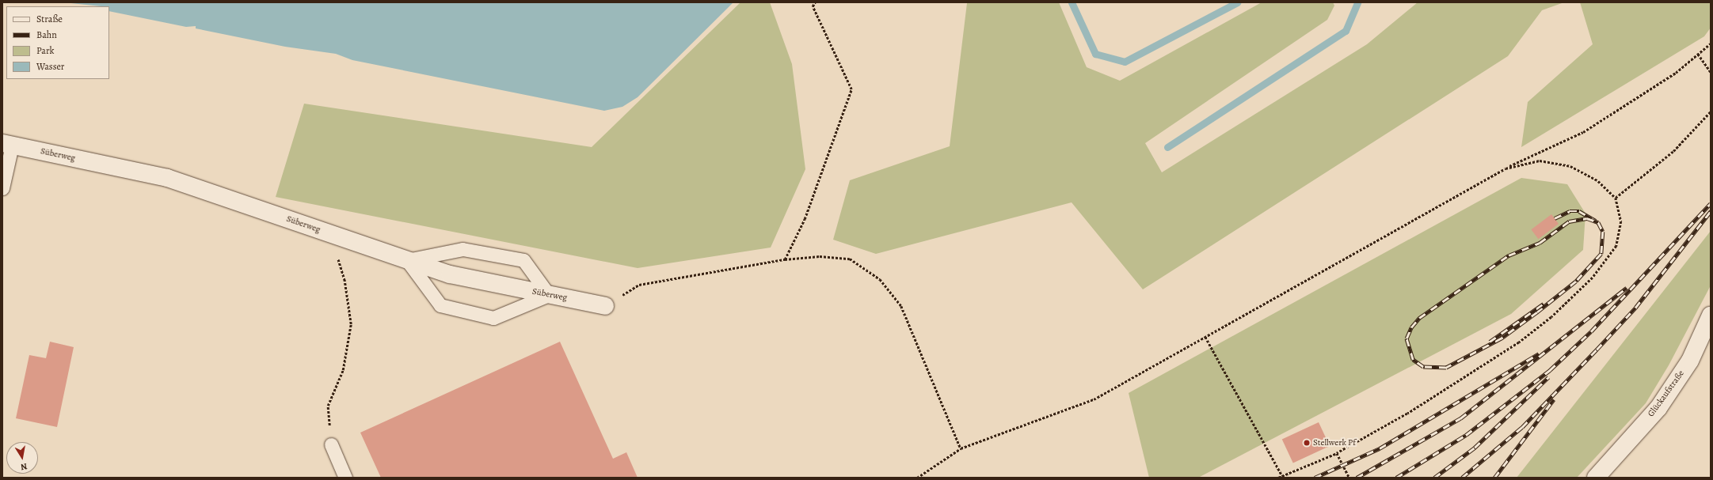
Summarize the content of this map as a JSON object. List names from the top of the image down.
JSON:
{
  "streets": {
    "street": ["Süberweg", "Glückaufstraße"]
  },
  "places": ["Stellwerk Pf"],
  "legend": [
    "Straße",
    "Bahn",
    "Park",
    "Wasser"
  ],
  "north": "bottom"
}
